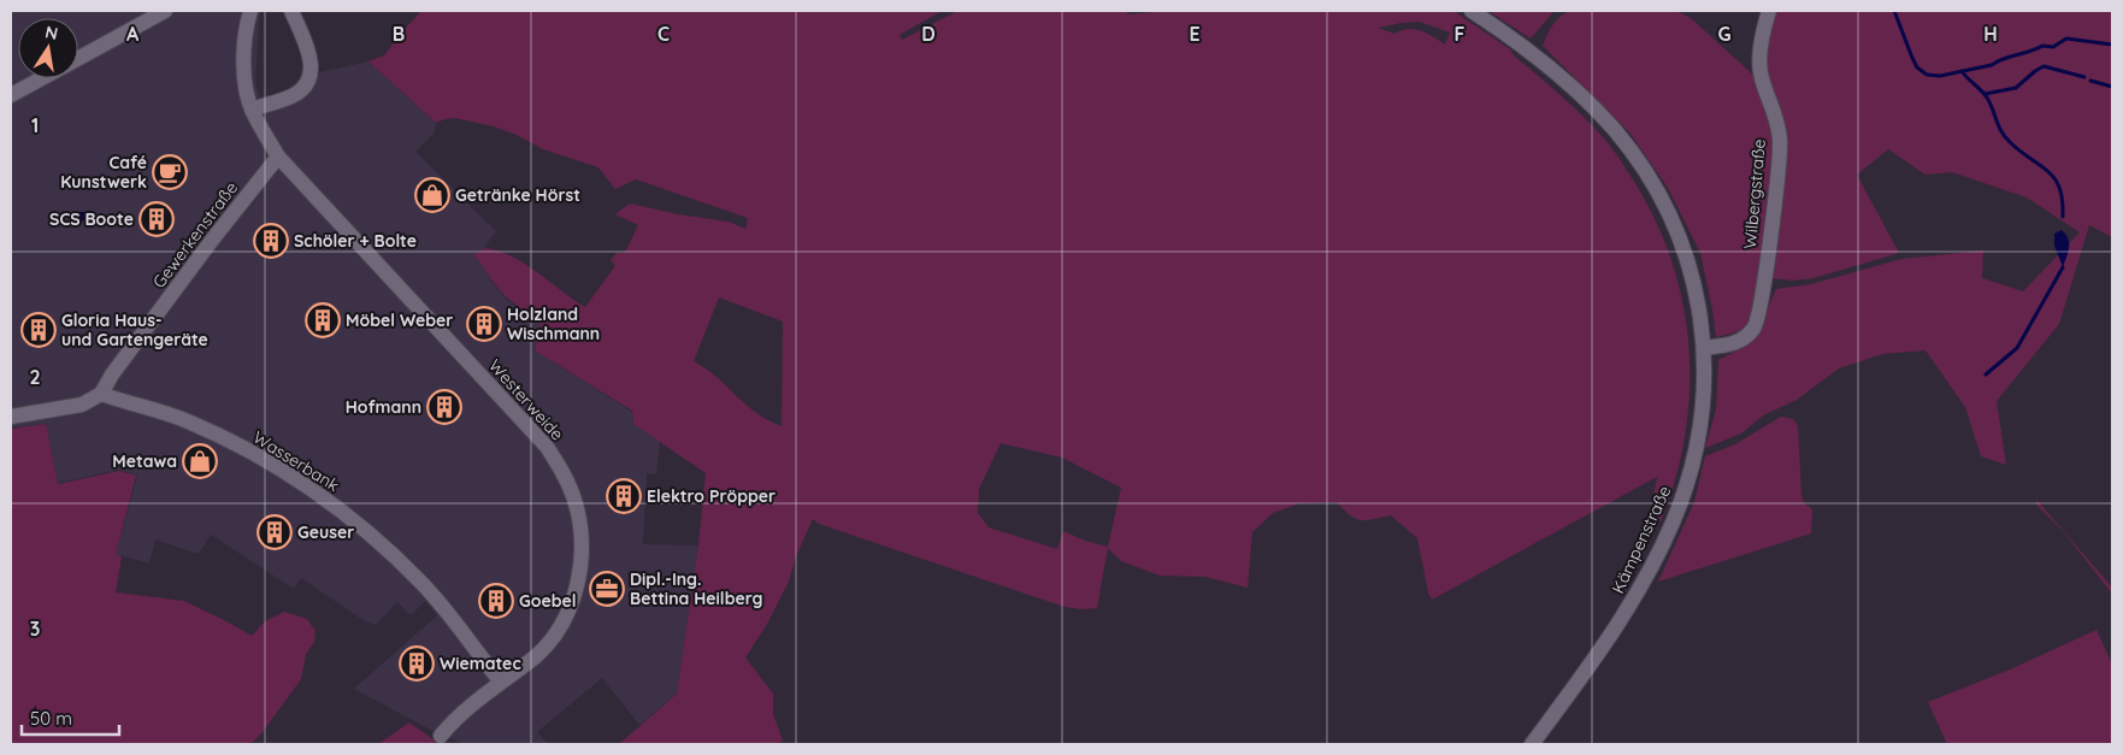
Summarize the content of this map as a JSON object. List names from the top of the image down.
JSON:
{
  "streets": {
    "street": [
      "Wilbergstraße",
      "Gewerkenstraße",
      "Westerweide",
      "Wasserbank",
      "Kämpenstraße"
    ]
  },
  "crossings": [
    ["Wilbergstraße", "Kämpenstraße"],
    ["Gewerkenstraße", "Westerweide"],
    ["Gewerkenstraße", "Wasserbank"],
    ["Westerweide", "Wasserbank"]
  ],
  "places": {
    "cafe": ["Café Kunstwerk"],
    "shop": ["Getränke Hörst", "Metawa"],
    "building": [
      "SCS Boote",
      "Schöler + Bolte",
      "Möbel Weber",
      "Holzland Wischmann",
      "Gloria Haus- und Gartengeräte",
      "Hofmann",
      "Elektro Pröpper",
      "Geuser",
      "Goebel",
      "Wiematec"
    ],
    "office": ["Dipl.-Ing. Bettina Heilberg"]
  },
  "scale_bar": "50 m",
  "north": "top",
  "grid": {
    "columns": [
      "A",
      "B",
      "C",
      "D",
      "E",
      "F",
      "G",
      "H"
    ],
    "rows": ["1", "2", "3"]
  }
}
